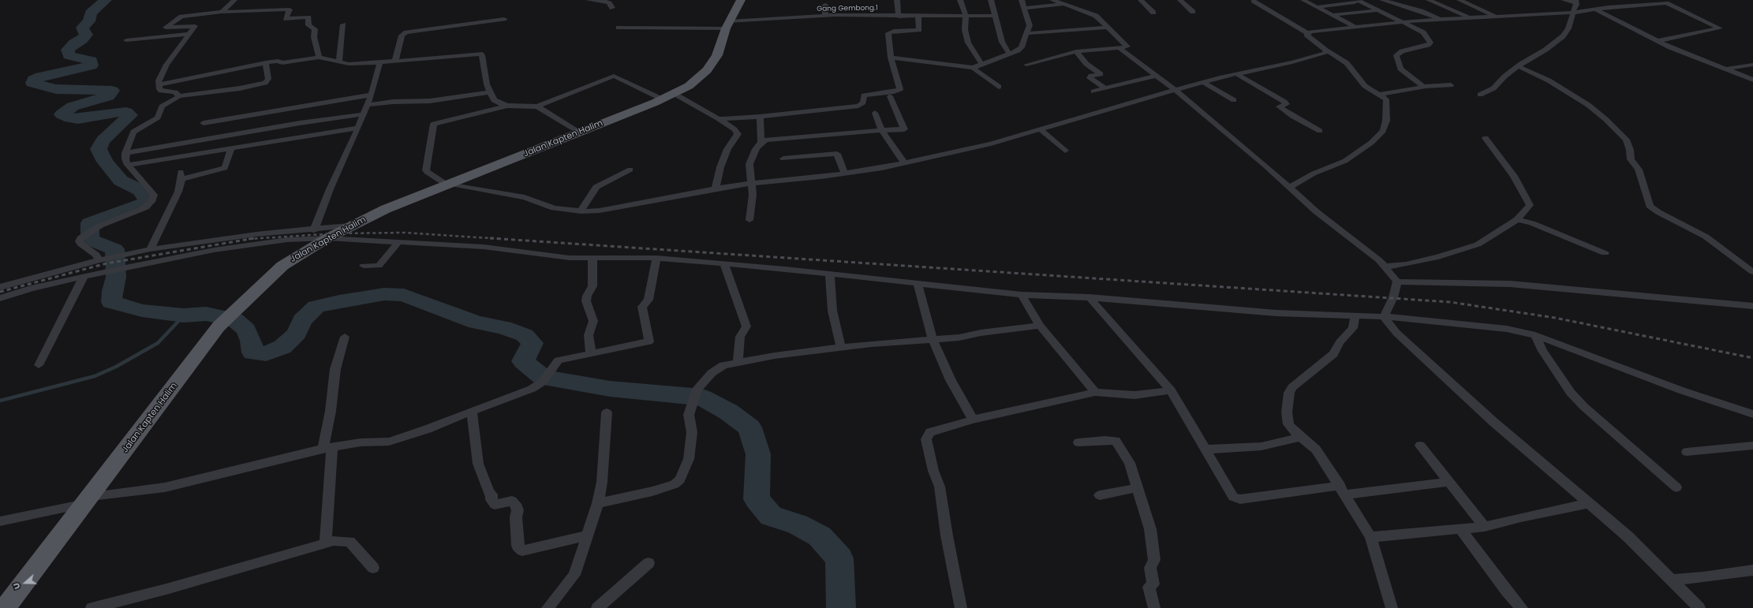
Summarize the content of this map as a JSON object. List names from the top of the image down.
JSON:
{
  "streets": {
    "main road": ["Jalan Kapten Halim"],
    "street": ["Gang Gembong.1"]
  },
  "crossings": [
    ["Gang Gembong.1", "Jalan Kapten Halim"]
  ],
  "north": "left"
}
